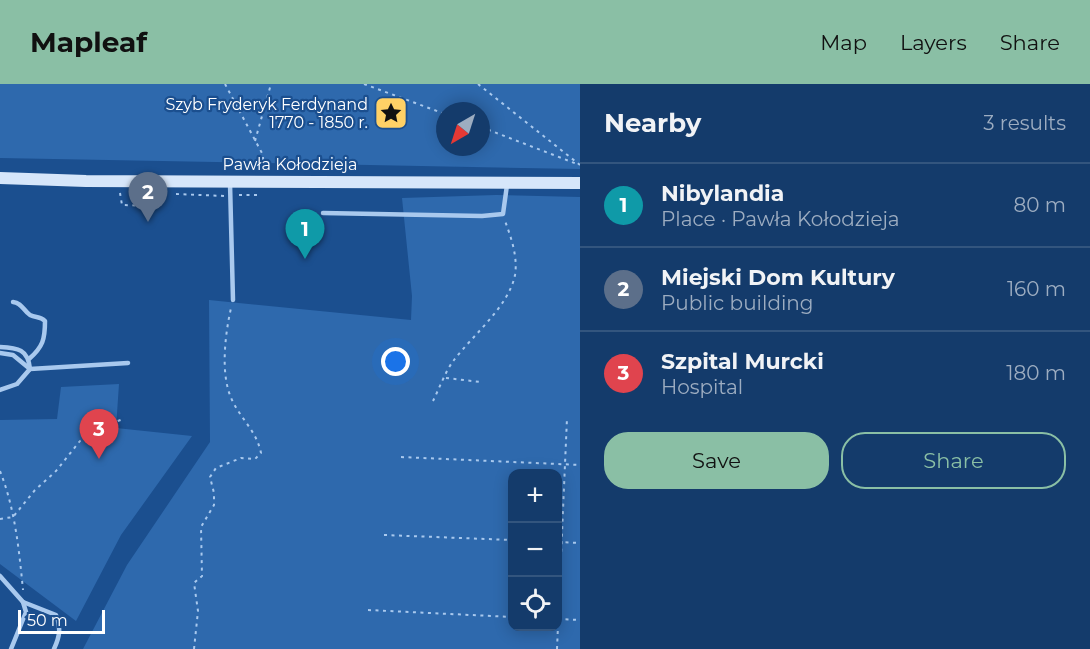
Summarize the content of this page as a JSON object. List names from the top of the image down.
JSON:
{
  "streets": {
    "street": ["Pawła Kołodzieja"]
  },
  "places": {
    "place": ["Szyb Fryderyk Ferdynand 1770 - 1850 r."]
  },
  "scale_bar": "50 m",
  "north": "bottom left",
  "page": {
    "header": "Mapleaf",
    "nav": ["Map", "Layers", "Share"],
    "heading": ["Nearby", "3 results"],
    "list": [
      {
        "mark": "1",
        "name": "Nibylandia",
        "note": "Place · Pawła Kołodzieja",
        "value": "80 m"
      },
      {
        "mark": "2",
        "name": "Miejski Dom Kultury",
        "note": "Public building",
        "value": "160 m"
      },
      {
        "mark": "3",
        "name": "Szpital Murcki",
        "note": "Hospital",
        "value": "180 m"
      }
    ],
    "pins": ["2", "1", "3"],
    "buttons": ["Save", "Share"],
    "map_buttons": ["+", "−"],
    "scale": "50 m"
  }
}
